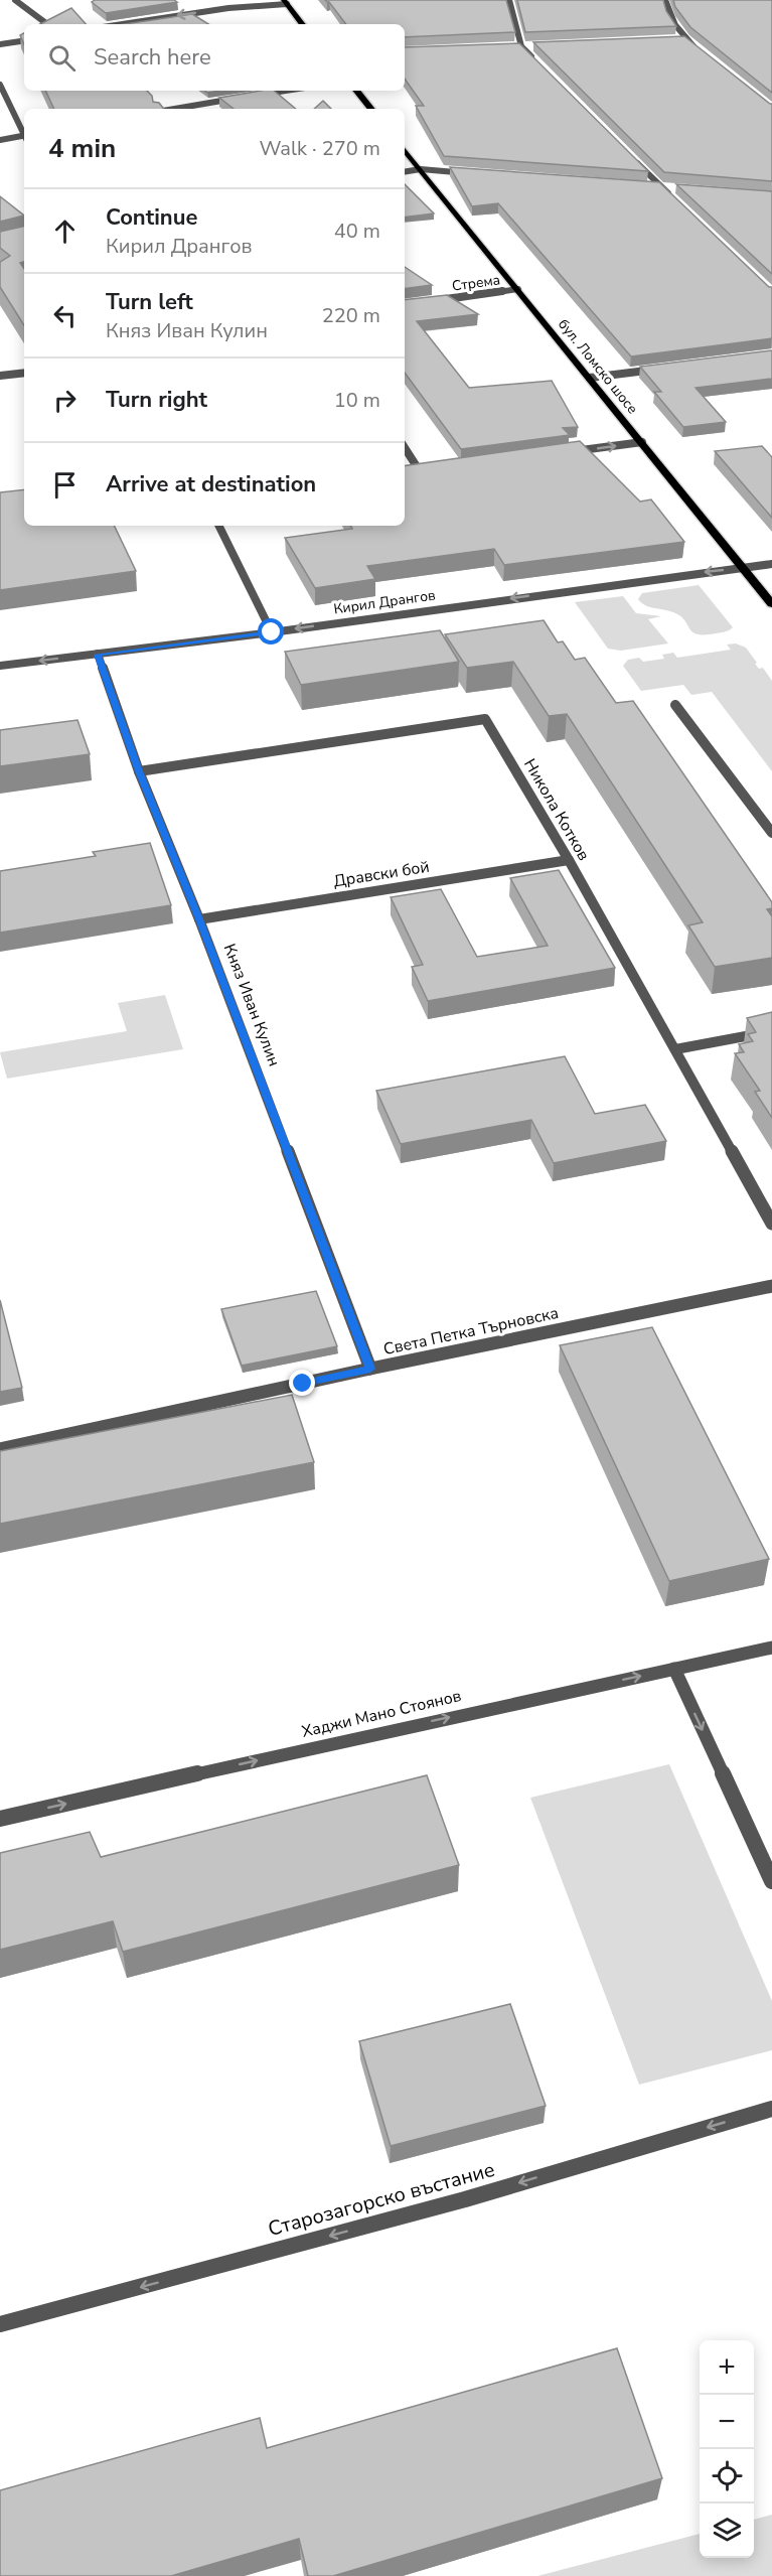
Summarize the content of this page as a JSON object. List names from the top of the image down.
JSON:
{
  "streets": {
    "main road": ["бул. Ломско шосе"],
    "street": [
      "Стрема",
      "Кирил Дрангов",
      "Никола Котков",
      "Дравски бой",
      "Княз Иван Кулин",
      "Света Петка Търновска",
      "Хаджи Мано Стоянов",
      "Старозагорско въстание"
    ]
  },
  "crossings": [
    ["Стрема", "бул. Ломско шосе"],
    ["бул. Ломско шосе", "Кирил Дрангов"],
    ["Кирил Дрангов", "Княз Иван Кулин"],
    ["Никола Котков", "Дравски бой"],
    ["Никола Котков", "Княз Иван Кулин"],
    ["Дравски бой", "Княз Иван Кулин"],
    ["Княз Иван Кулин", "Света Петка Търновска"]
  ],
  "one_way": ["Кирил Дрангов", "Хаджи Мано Стоянов", "Старозагорско въстание"],
  "page": {
    "search": "Search here",
    "heading": ["4 min", "Walk · 270 m"],
    "list": [
      ["Continue", "Кирил Дрангов", "40 m"],
      ["Turn left", "Княз Иван Кулин", "220 m"],
      ["Turn right", "10 m"],
      "Arrive at destination"
    ],
    "map_buttons": ["+", "−"]
  }
}
